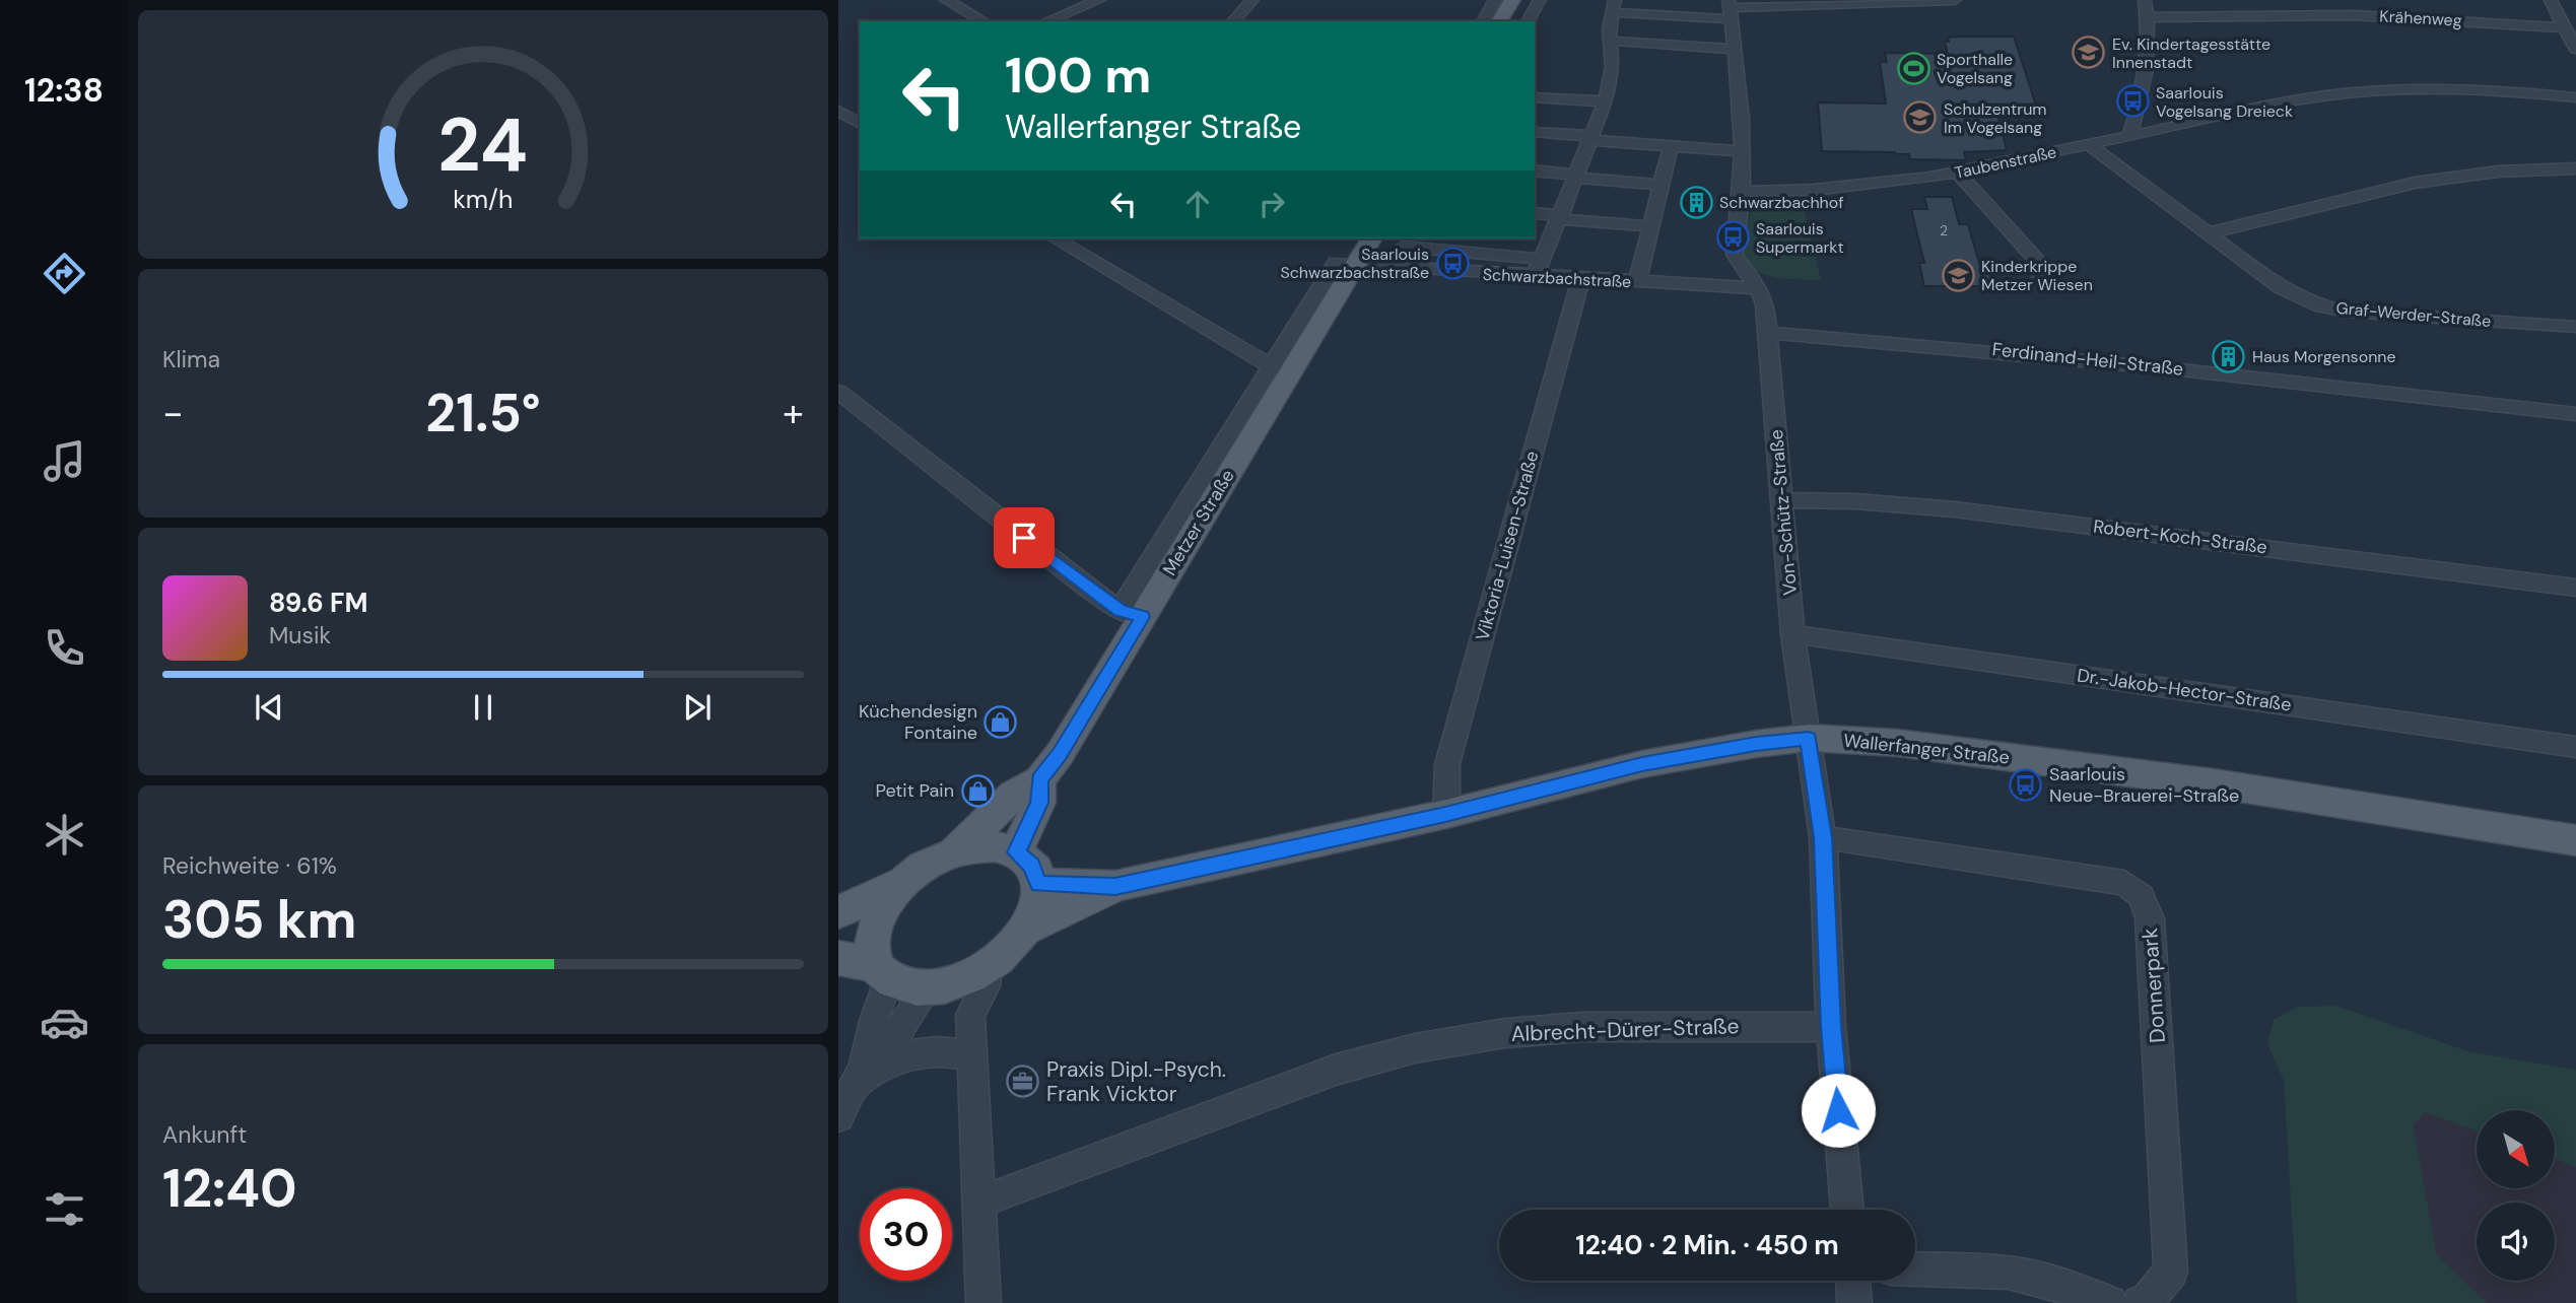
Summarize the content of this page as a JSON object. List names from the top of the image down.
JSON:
{
  "streets": {
    "main road": ["Metzer Straße", "Wallerfanger Straße"],
    "street": [
      "Krähenweg",
      "Taubenstraße",
      "Schwarzbachstraße",
      "Graf-Werder-Straße",
      "Ferdinand-Heil-Straße",
      "Von-Schütz-Straße",
      "Robert-Koch-Straße",
      "Viktoria-Luisen-Straße",
      "Dr.-Jakob-Hector-Straße",
      "Donnerpark",
      "Albrecht-Dürer-Straße"
    ]
  },
  "crossings": [
    ["Taubenstraße", "Graf-Werder-Straße"],
    ["Schwarzbachstraße", "Von-Schütz-Straße"],
    ["Schwarzbachstraße", "Metzer Straße"],
    ["Schwarzbachstraße", "Viktoria-Luisen-Straße"],
    ["Ferdinand-Heil-Straße", "Von-Schütz-Straße"],
    ["Von-Schütz-Straße", "Robert-Koch-Straße"],
    ["Von-Schütz-Straße", "Dr.-Jakob-Hector-Straße"],
    ["Von-Schütz-Straße", "Wallerfanger Straße"],
    ["Von-Schütz-Straße", "Donnerpark"],
    ["Von-Schütz-Straße", "Albrecht-Dürer-Straße"],
    ["Metzer Straße", "Wallerfanger Straße"],
    ["Viktoria-Luisen-Straße", "Wallerfanger Straße"]
  ],
  "places": {
    "school or university": ["Ev. Kindertagesstätte Innenstadt", "Schulzentrum Im Vogelsang", "Kinderkrippe Metzer Wiesen"],
    "sports": ["Sporthalle Vogelsang"],
    "bus stop": [
      "Saarlouis Vogelsang Dreieck",
      "Saarlouis Supermarkt",
      "Saarlouis Schwarzbachstraße",
      "Saarlouis Neue-Brauerei-Straße"
    ],
    "building": ["Schwarzbachhof", "Haus Morgensonne"],
    "shop": ["Küchendesign Fontaine", "Petit Pain"],
    "office": ["Praxis Dipl.-Psych. Frank Vicktor"]
  },
  "house_numbers": ["2"],
  "north": "bottom right",
  "page": {
    "tabs": "12:38",
    "turn": ["100 m", "Wallerfanger Straße"],
    "tile": [
      "Klima",
      ["Reichweite · 61%", "305 km"],
      ["Ankunft", "12:40"]
    ],
    "heat": ["−", "21.5°", "+"],
    "song": ["89.6 FM", "Musik"],
    "limit": "30",
    "trip": "12:40 · 2 Min. · 450 m",
    "gauge": ["24", "km/h"]
  }
}
